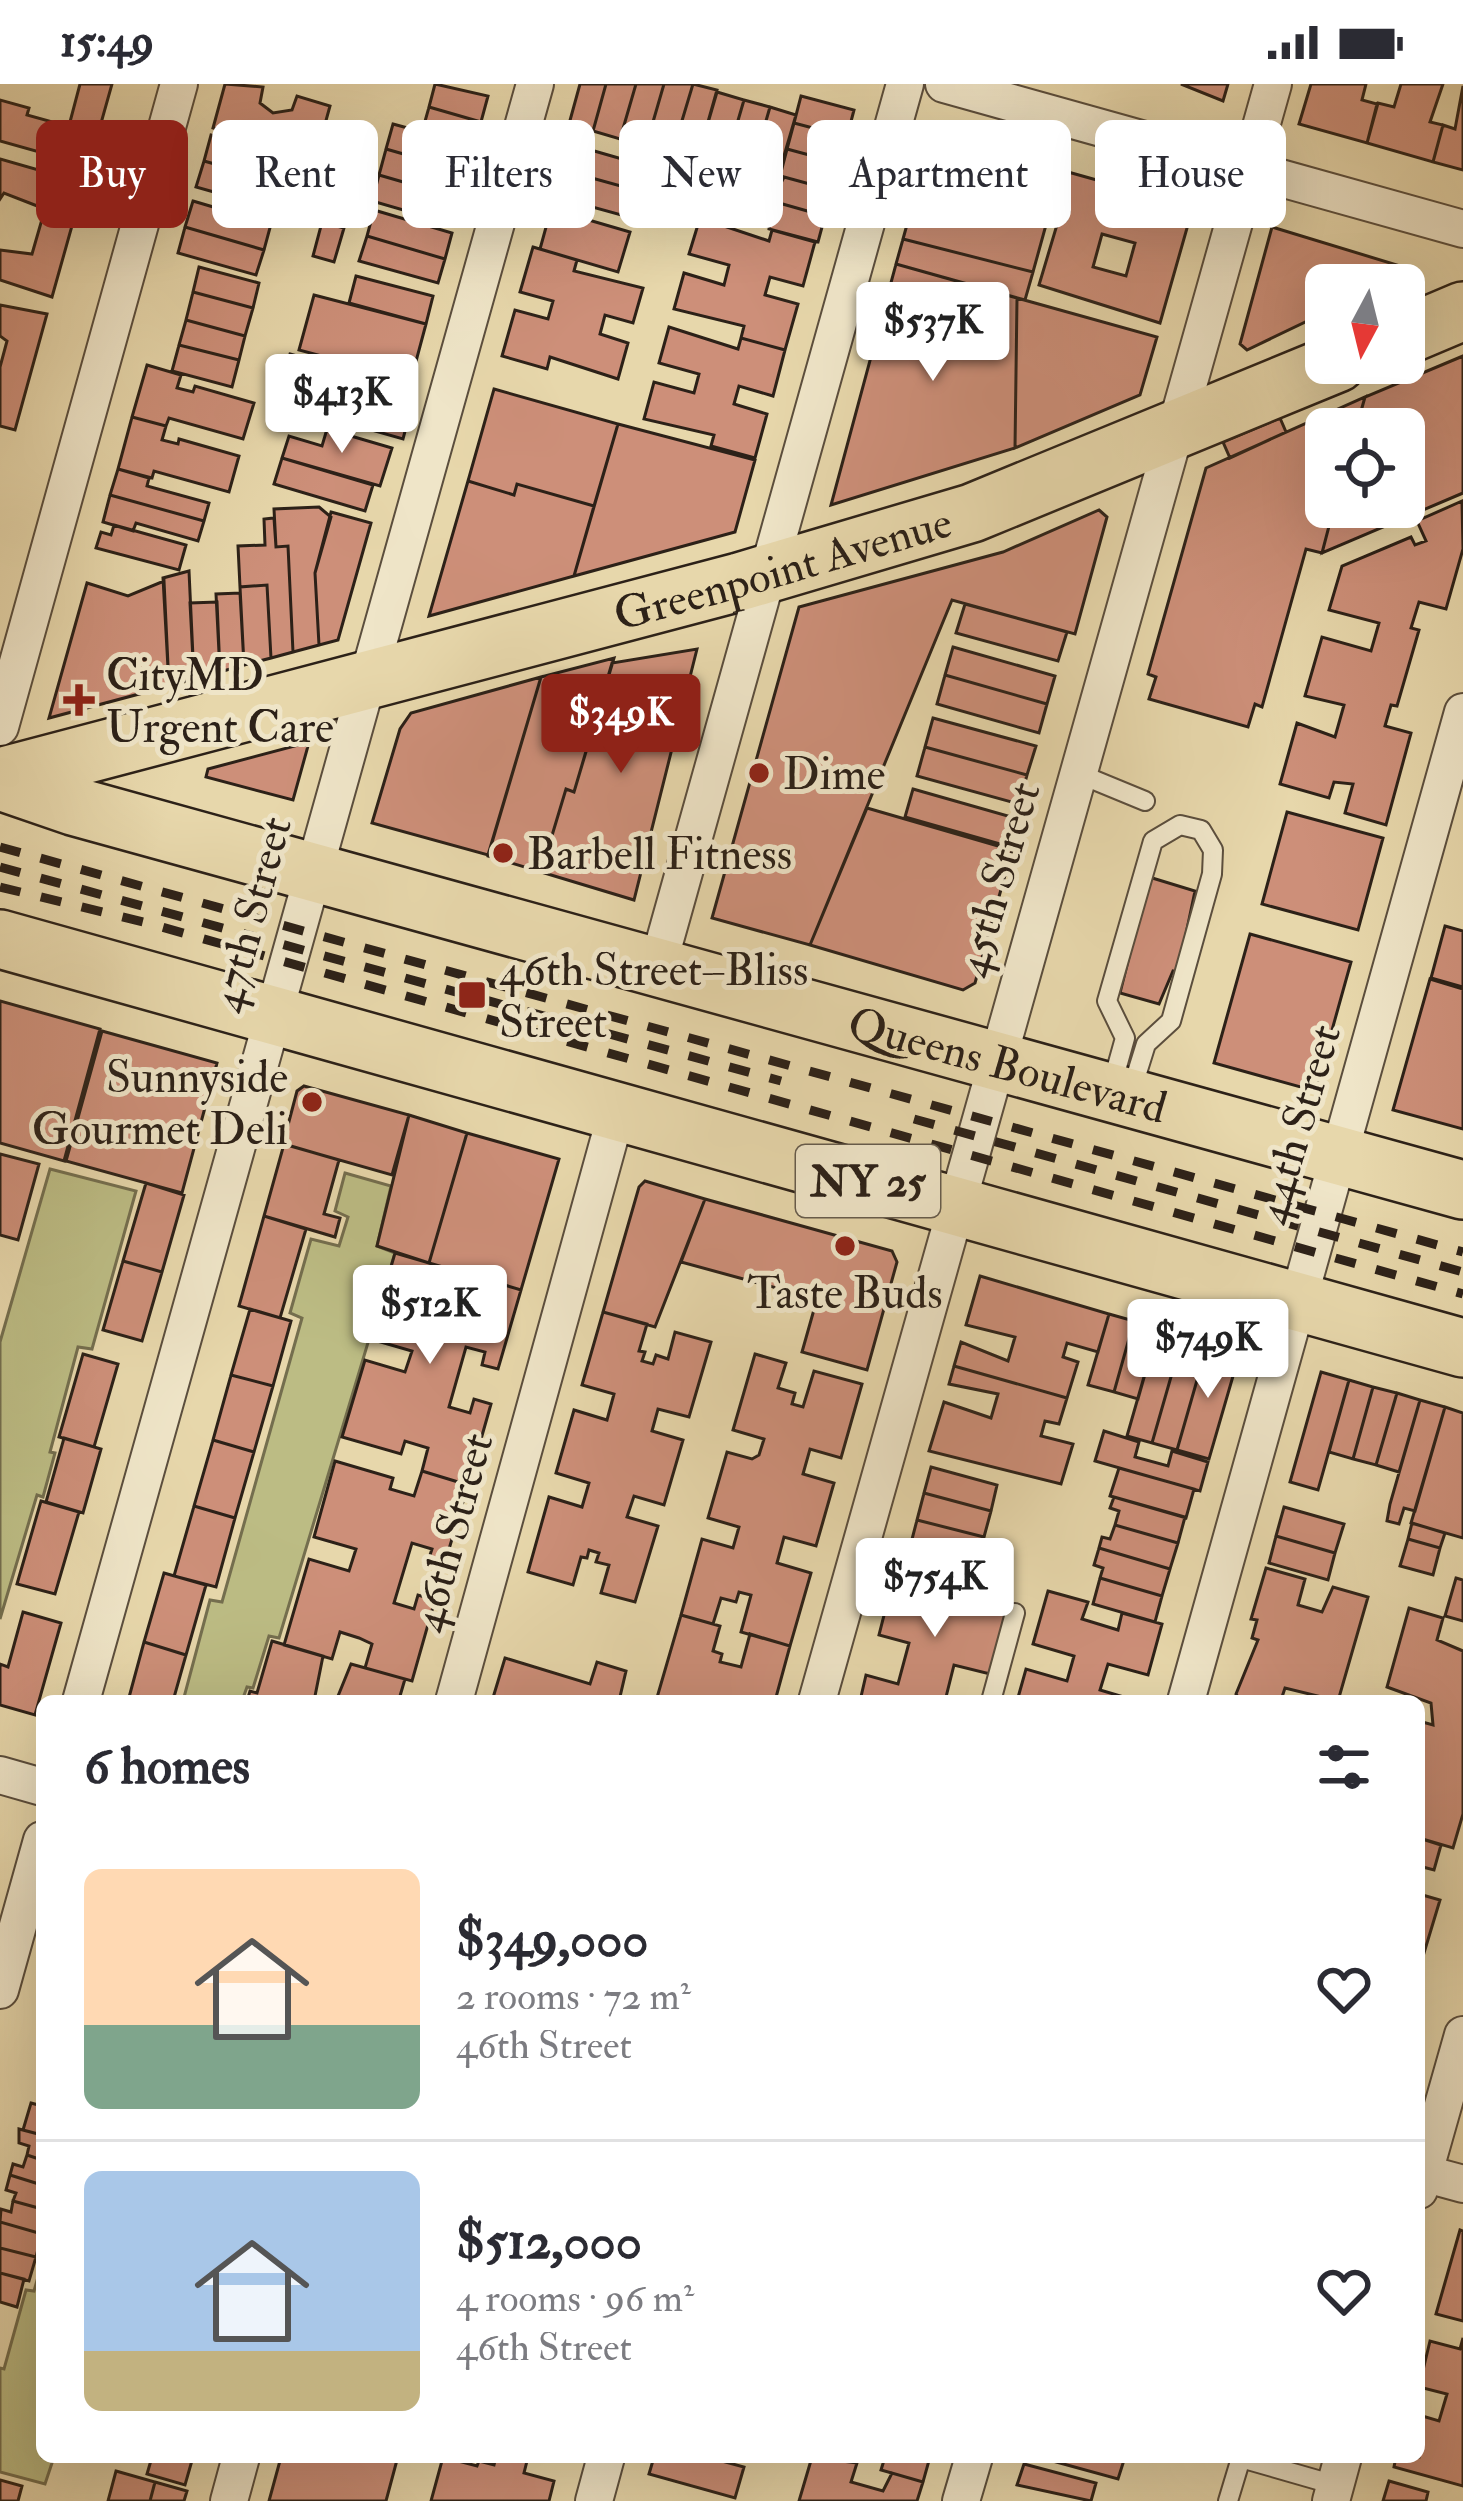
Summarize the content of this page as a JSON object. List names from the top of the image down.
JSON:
{
  "streets": {
    "main road": ["Greenpoint Avenue", "Queens Boulevard", "NY 25"],
    "street": [
      "45th Street",
      "47th Street",
      "44th Street",
      "46th Street"
    ]
  },
  "crossings": [
    ["Greenpoint Avenue", "45th Street"],
    ["Greenpoint Avenue", "47th Street"],
    ["Greenpoint Avenue", "Queens Boulevard"],
    ["45th Street", "Queens Boulevard"],
    ["45th Street", "NY 25"],
    ["47th Street", "Queens Boulevard"],
    ["47th Street", "NY 25"],
    ["Queens Boulevard", "44th Street"],
    ["44th Street", "NY 25"],
    ["NY 25", "46th Street"]
  ],
  "places": {
    "health": ["CityMD Urgent Care"],
    "other": [
      "Dime",
      "Barbell Fitness",
      "Sunnyside Gourmet Deli",
      "Taste Buds"
    ],
    "transit": ["46th Street–Bliss Street"]
  },
  "north": "bottom",
  "page": {
    "status": "15:49",
    "chip": [
      "Buy",
      "Rent",
      "Filters",
      "New",
      "Apartment",
      "House"
    ],
    "price": [
      "$537K",
      "$413K",
      "$349K",
      "$512K",
      "$749K",
      "$754K"
    ],
    "heading": "6 homes",
    "list": [
      {
        "name": "$349,000",
        "note": "2 rooms · 72 m² · 46th Street"
      },
      {
        "name": "$512,000",
        "note": "4 rooms · 96 m² · 46th Street"
      }
    ]
  }
}
